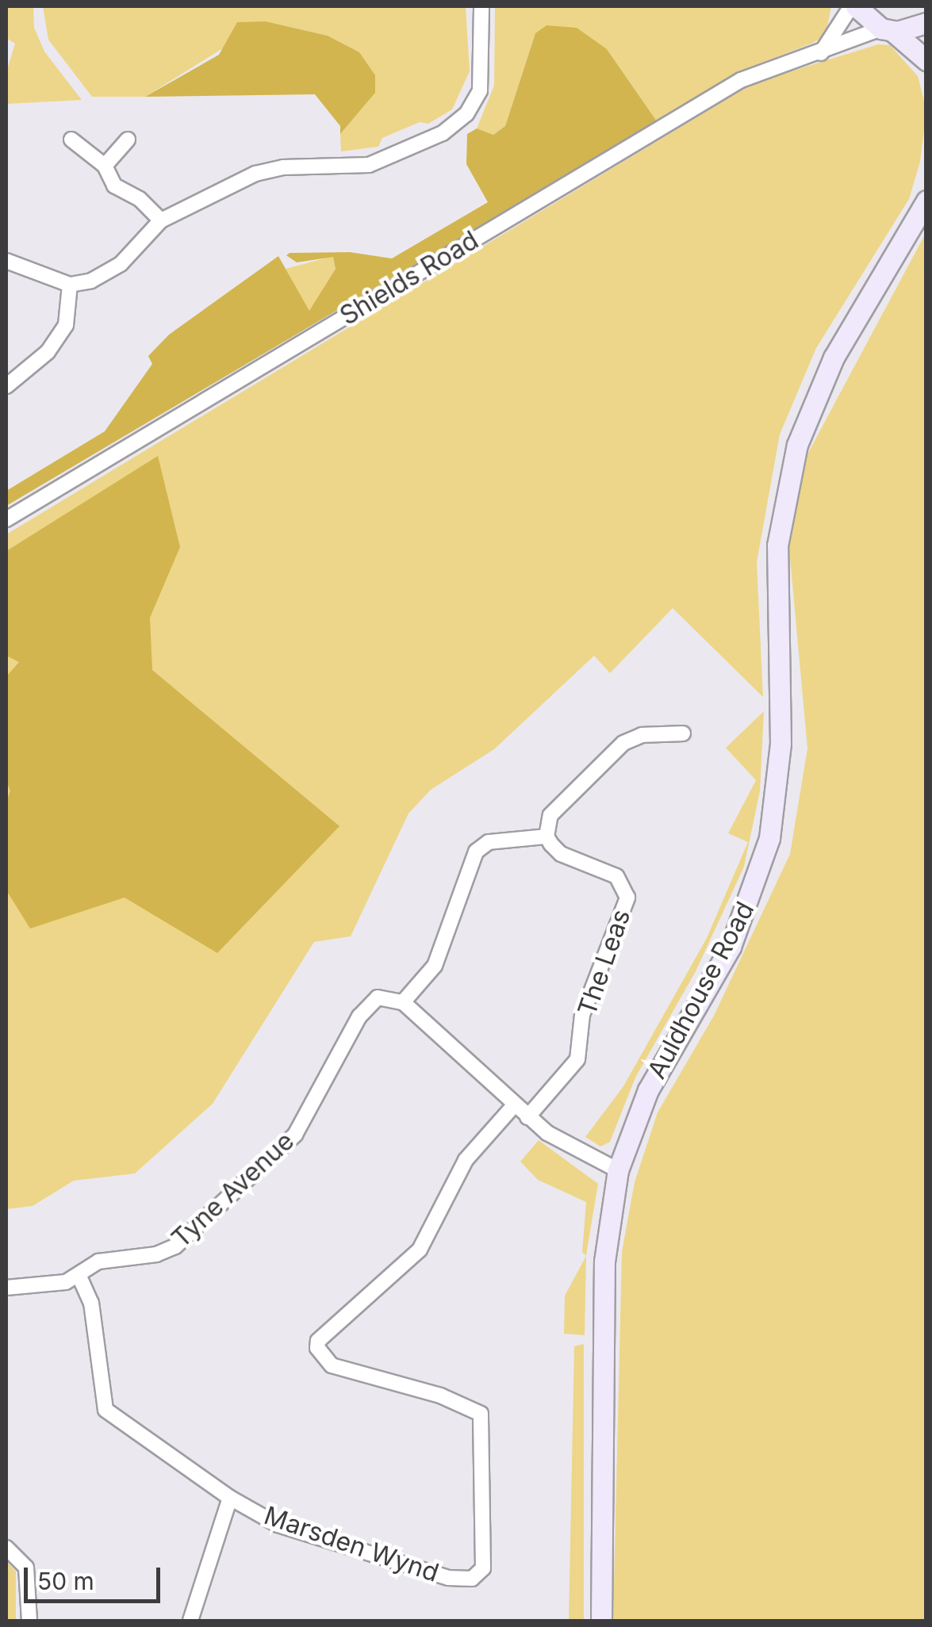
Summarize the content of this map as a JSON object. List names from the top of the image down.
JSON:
{
  "streets": {
    "street": [
      "Shields Road",
      "The Leas",
      "Auldhouse Road",
      "Tyne Avenue",
      "Marsden Wynd"
    ]
  },
  "scale_bar": "50 m"
}
